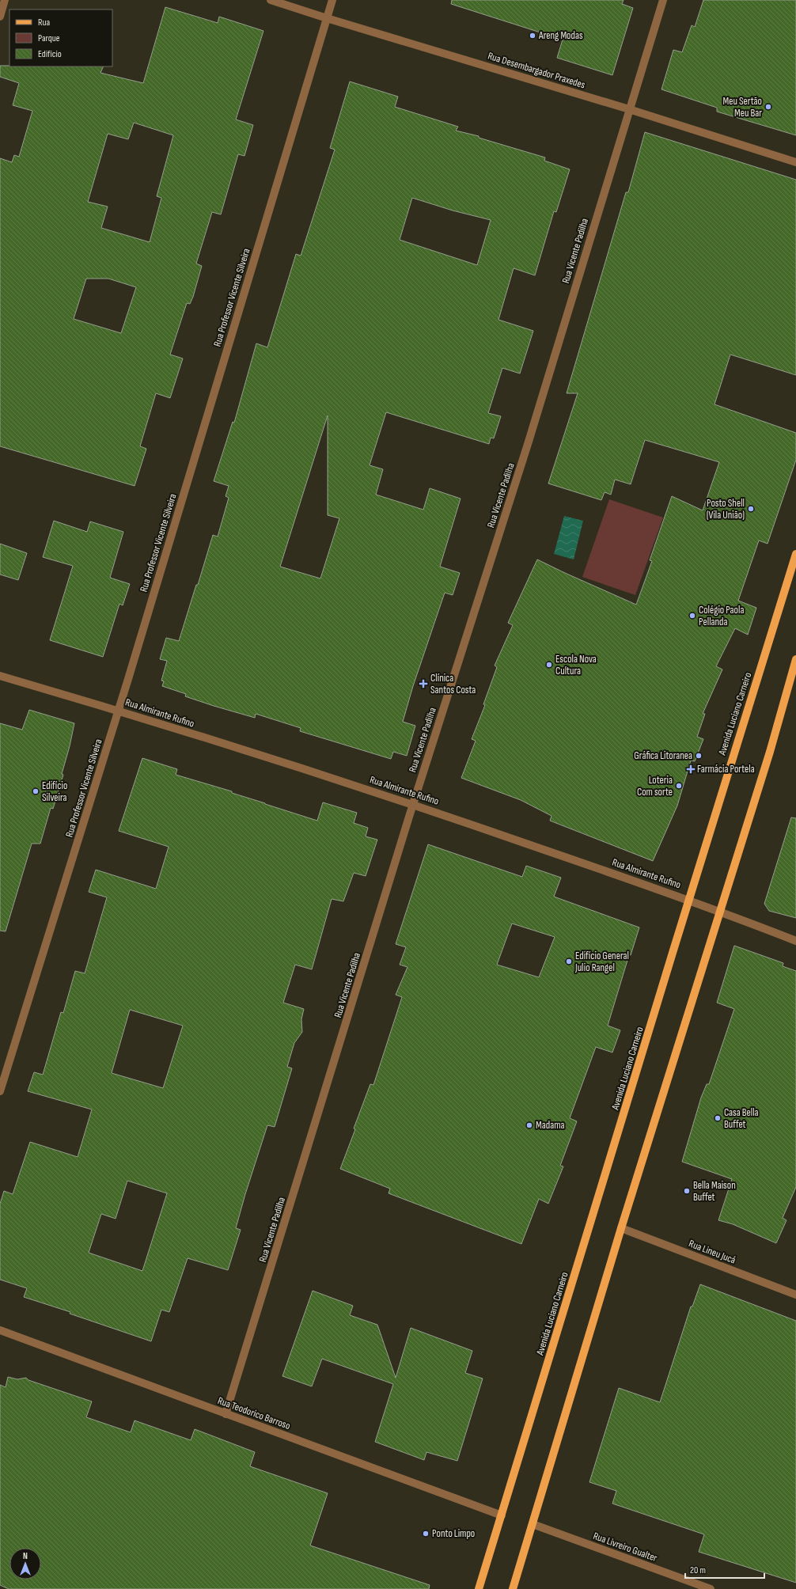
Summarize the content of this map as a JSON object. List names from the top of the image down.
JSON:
{
  "streets": {
    "main road": ["Avenida Luciano Carneiro"],
    "street": [
      "Rua Desembargador Praxedes",
      "Rua Vicente Padilha",
      "Rua Professor Vicente Silveira",
      "Rua Almirante Rufino",
      "Rua Lineu Jucá",
      "Rua Teodorico Barroso",
      "Rua Livreiro Gualter"
    ]
  },
  "crossings": [
    ["Rua Desembargador Praxedes", "Rua Vicente Padilha"],
    ["Rua Desembargador Praxedes", "Rua Professor Vicente Silveira"],
    ["Rua Vicente Padilha", "Rua Almirante Rufino"],
    ["Rua Vicente Padilha", "Rua Teodorico Barroso"],
    ["Rua Professor Vicente Silveira", "Rua Almirante Rufino"],
    ["Rua Almirante Rufino", "Avenida Luciano Carneiro"],
    ["Avenida Luciano Carneiro", "Rua Teodorico Barroso"]
  ],
  "places": {
    "other": [
      "Areng Modas",
      "Meu Sertão Meu Bar",
      "Posto Shell (Vila União)",
      "Colégio Paola Pellanda",
      "Escola Nova Cultura",
      "Gráfica Litoranea",
      "Loteria Com sorte",
      "Edifício Silveira",
      "Edifício General Julio Rangel",
      "Casa Bella Buffet",
      "Madama",
      "Bella Maison Buffet",
      "Ponto Limpo"
    ],
    "health": ["Clínica Santos Costa", "Farmácia Portela"]
  },
  "legend": ["Rua", "Parque", "Edifício"],
  "scale_bar": "20 m",
  "north": "top"
}
